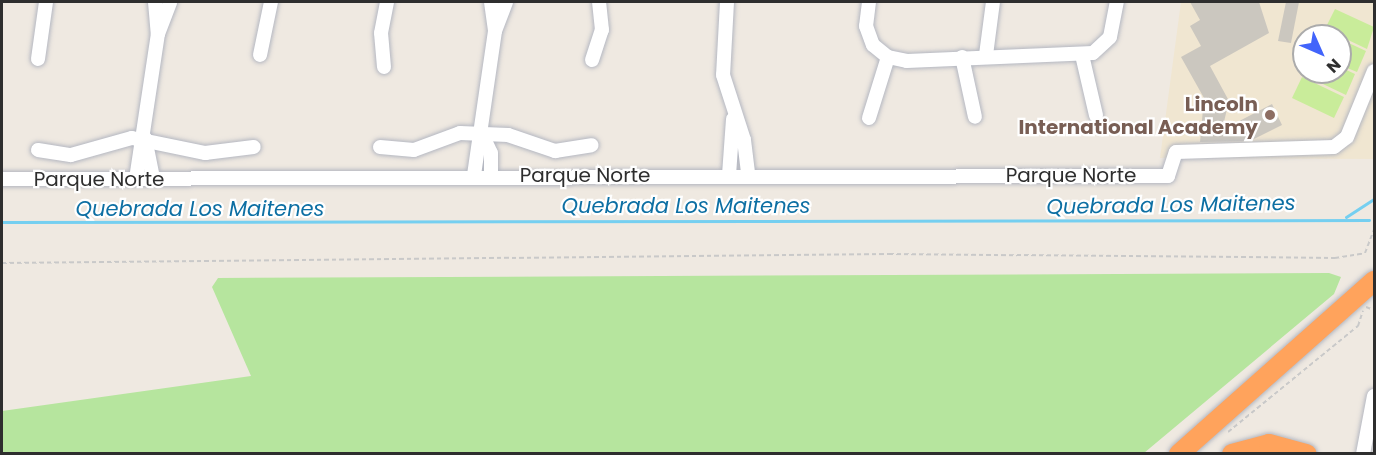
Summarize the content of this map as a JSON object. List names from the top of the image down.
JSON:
{
  "streets": {
    "street": ["Parque Norte"]
  },
  "water": ["Quebrada Los Maitenes"],
  "places": ["Lincoln International Academy"],
  "north": "bottom right"
}
